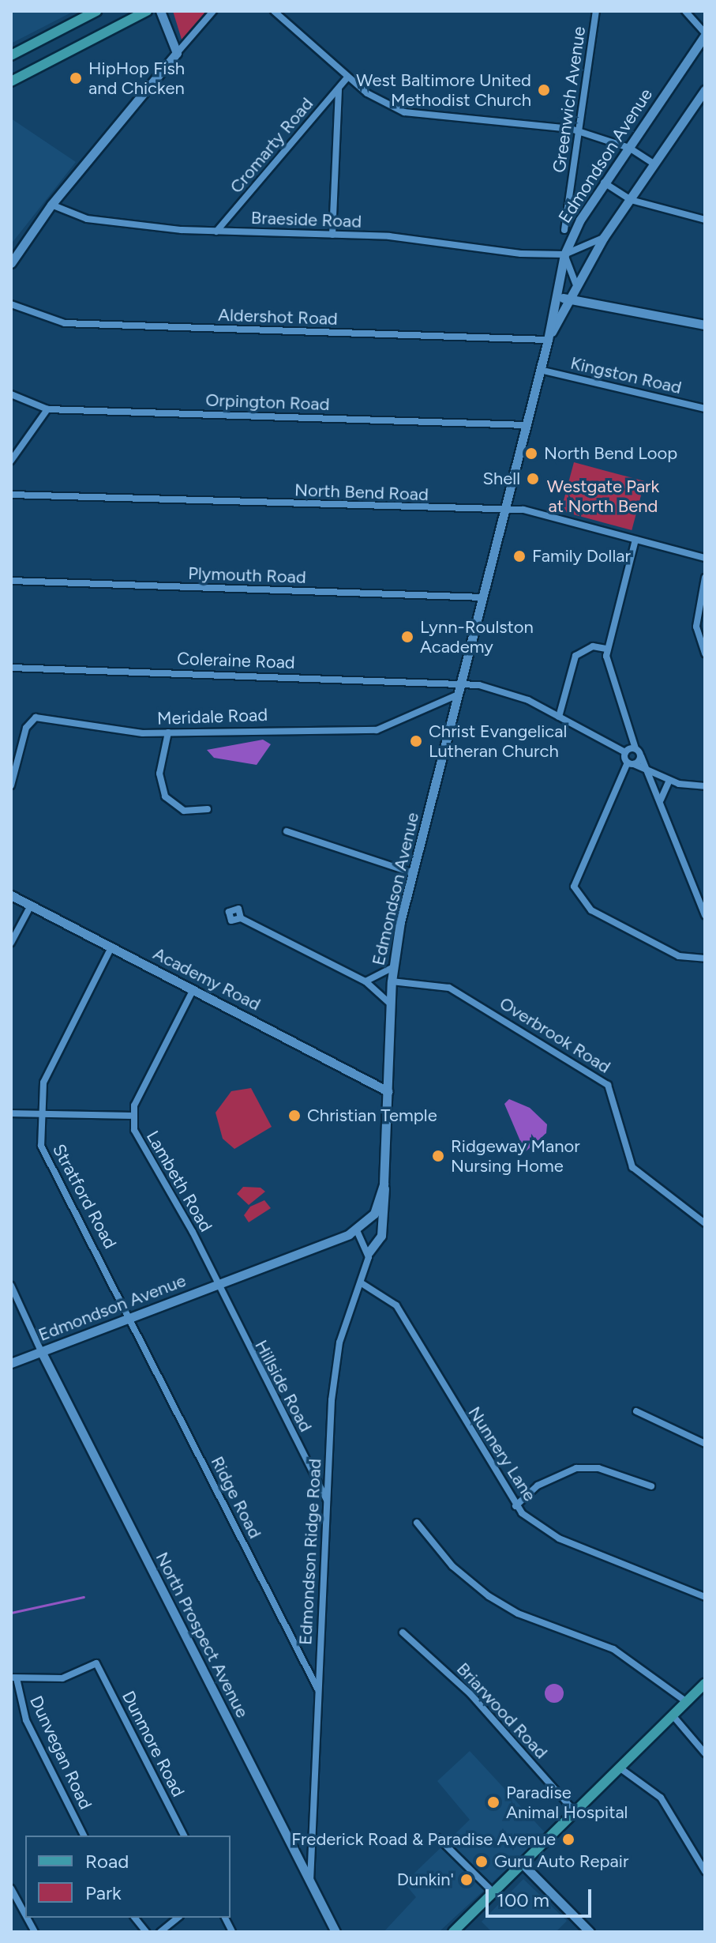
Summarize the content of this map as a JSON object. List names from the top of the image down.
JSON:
{
  "streets": {
    "main road": ["Edmondson Avenue", "Academy Road", "North Prospect Avenue"],
    "street": [
      "Greenwich Avenue",
      "Cromarty Road",
      "Braeside Road",
      "Aldershot Road",
      "Kingston Road",
      "Orpington Road",
      "North Bend Road",
      "Plymouth Road",
      "Coleraine Road",
      "Meridale Road",
      "Overbrook Road",
      "Lambeth Road",
      "Stratford Road",
      "Hillside Road",
      "Nunnery Lane",
      "Ridge Road",
      "Edmondson Ridge Road",
      "Briarwood Road",
      "Dunmore Road",
      "Dunvegan Road"
    ]
  },
  "crossings": [
    ["Cromarty Road", "Braeside Road"],
    ["Edmondson Avenue", "Braeside Road"],
    ["Edmondson Avenue", "Aldershot Road"],
    ["Edmondson Avenue", "Kingston Road"],
    ["Edmondson Avenue", "Orpington Road"],
    ["Edmondson Avenue", "North Bend Road"],
    ["Edmondson Avenue", "Plymouth Road"],
    ["Edmondson Avenue", "Coleraine Road"],
    ["Edmondson Avenue", "Meridale Road"],
    ["Edmondson Avenue", "Academy Road"],
    ["Edmondson Avenue", "Overbrook Road"],
    ["Edmondson Avenue", "Lambeth Road"],
    ["Edmondson Avenue", "Stratford Road"],
    ["Edmondson Avenue", "Hillside Road"],
    ["Edmondson Avenue", "Ridge Road"],
    ["Edmondson Avenue", "North Prospect Avenue"],
    ["Academy Road", "Lambeth Road"],
    ["Academy Road", "Stratford Road"],
    ["Lambeth Road", "Hillside Road"],
    ["Stratford Road", "Ridge Road"],
    ["Hillside Road", "Edmondson Ridge Road"],
    ["Nunnery Lane", "Edmondson Ridge Road"],
    ["Ridge Road", "Edmondson Ridge Road"],
    ["Edmondson Ridge Road", "North Prospect Avenue"],
    ["Dunmore Road", "Dunvegan Road"]
  ],
  "parks": ["Westgate Park at North Bend"],
  "places": [
    "HipHop Fish and Chicken",
    "West Baltimore United Methodist Church",
    "North Bend Loop",
    "Shell",
    "Family Dollar",
    "Lynn-Roulston Academy",
    "Christ Evangelical Lutheran Church",
    "Christian Temple",
    "Ridgeway Manor Nursing Home",
    "Paradise Animal Hospital",
    "Frederick Road & Paradise Avenue",
    "Guru Auto Repair",
    "Dunkin'"
  ],
  "legend": ["Road", "Park"],
  "scale_bar": "100 m"
}
